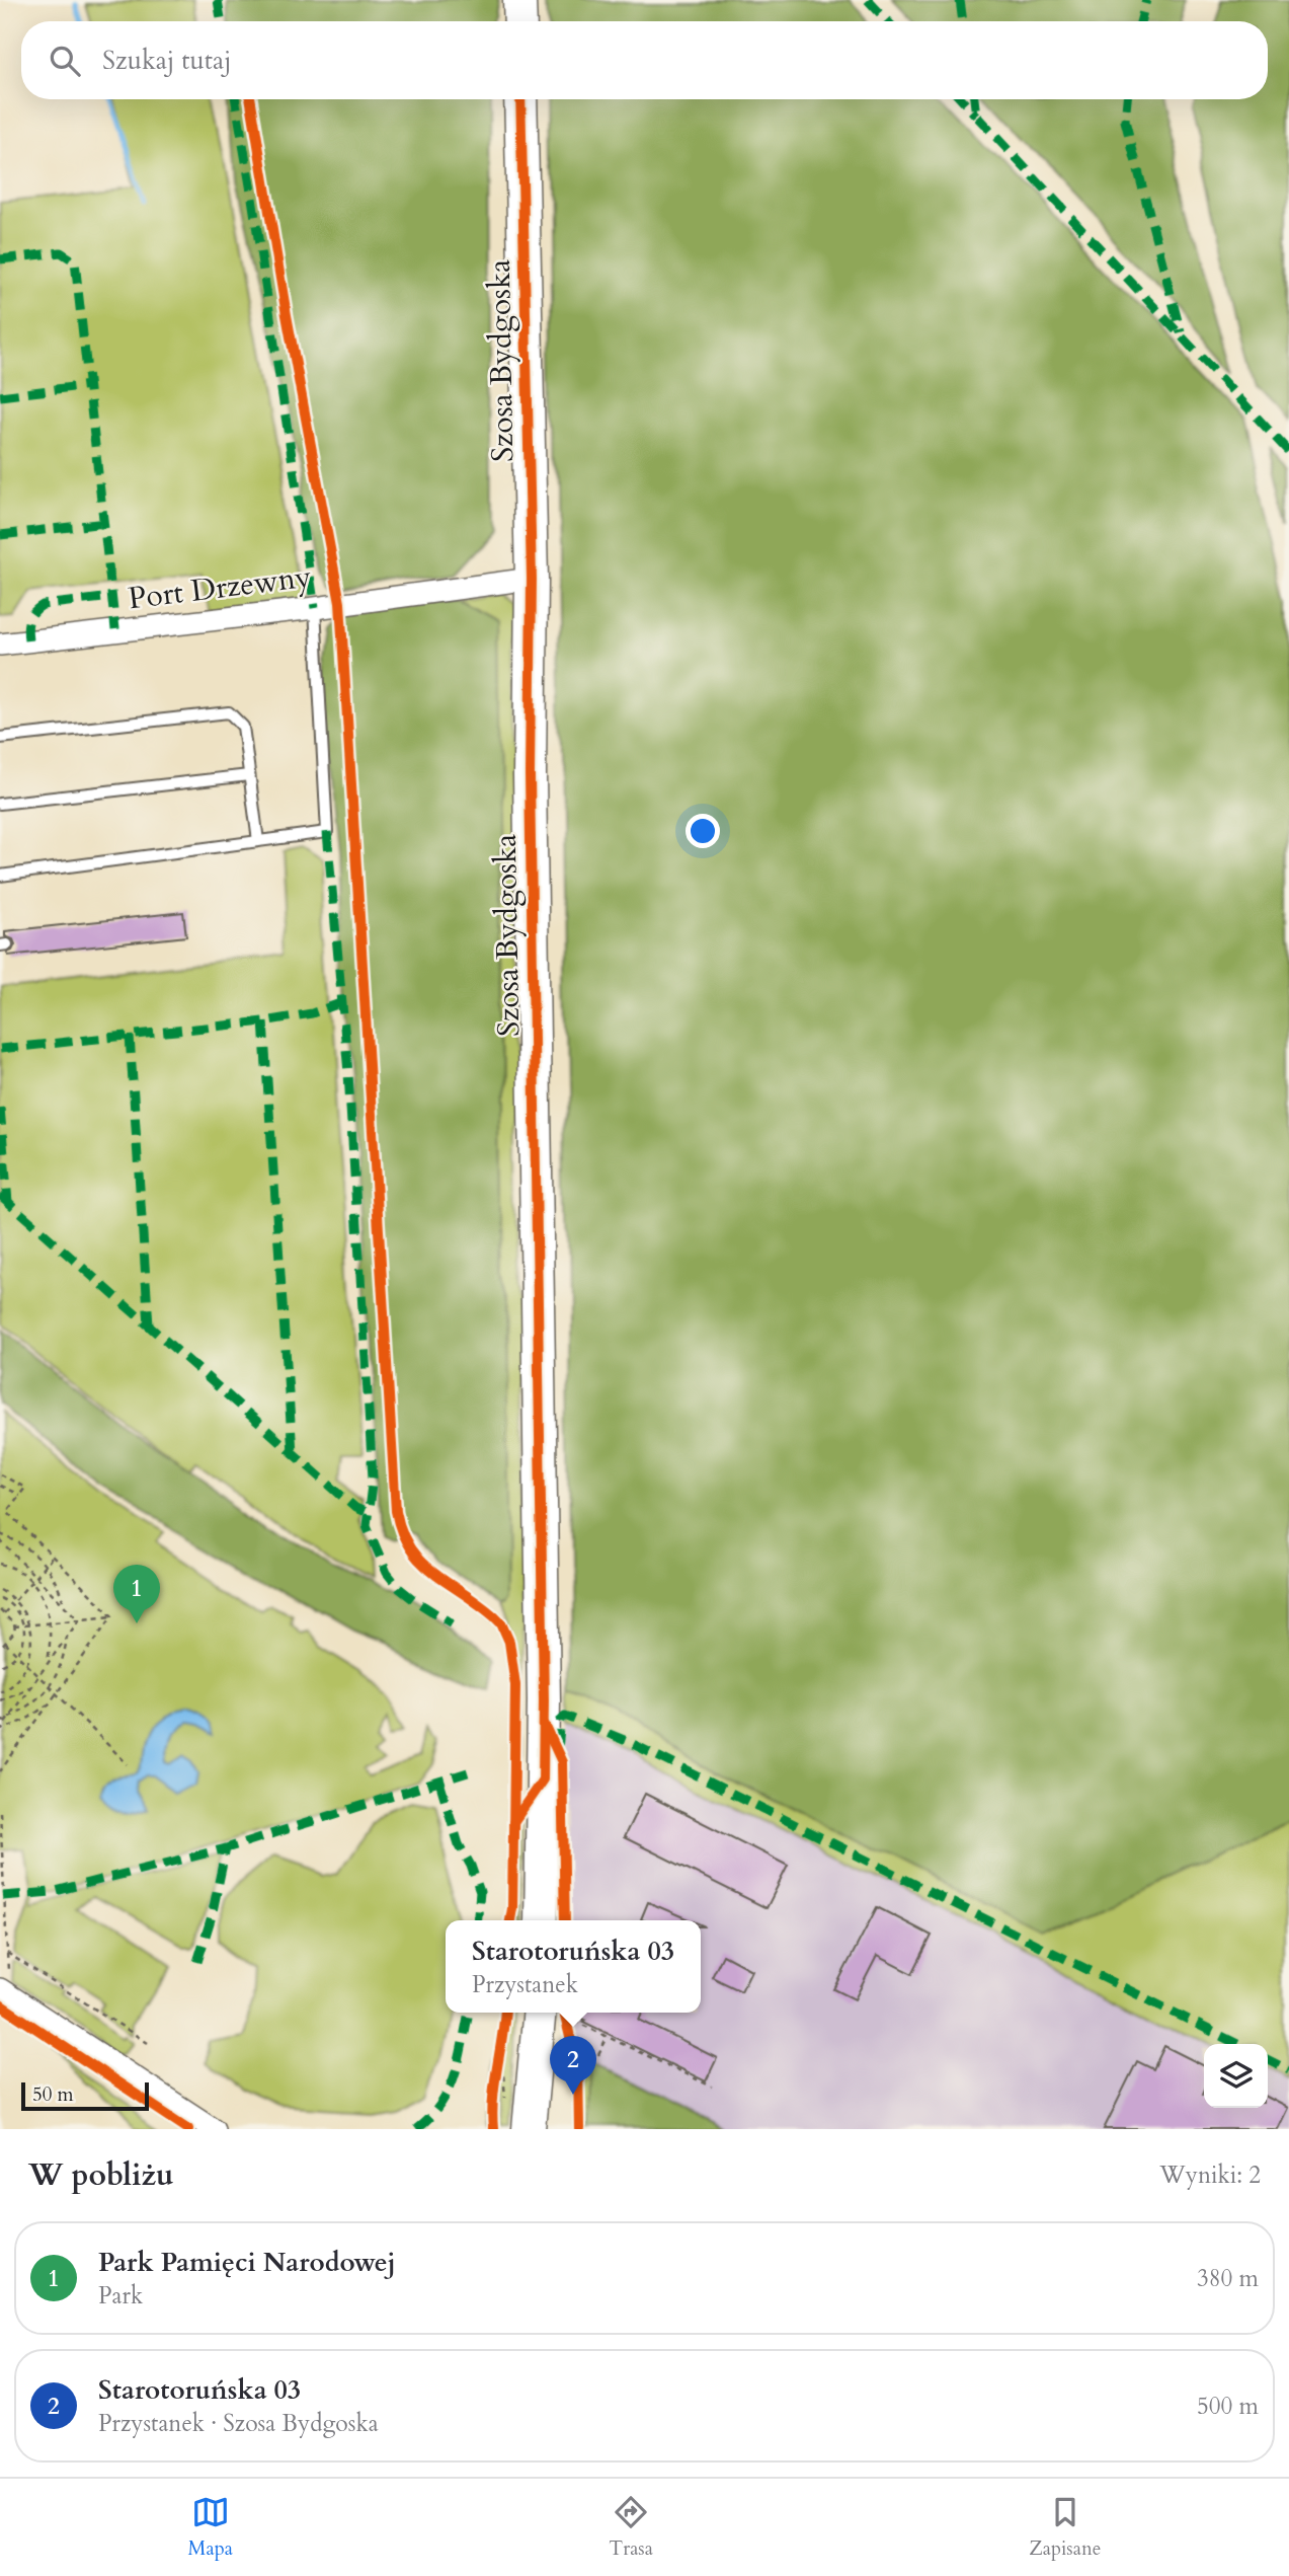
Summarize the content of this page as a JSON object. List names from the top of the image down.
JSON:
{
  "streets": {
    "main road": ["Szosa Bydgoska"],
    "street": ["Port Drzewny"]
  },
  "crossings": [
    ["Szosa Bydgoska", "Port Drzewny"]
  ],
  "scale_bar": "50 m",
  "page": {
    "search": "Szukaj tutaj",
    "pins": ["1", "2"],
    "popup": ["Starotoruńska 03", "Przystanek"],
    "scale": "50 m",
    "heading": ["W pobliżu", "Wyniki: 2"],
    "list": [
      {
        "mark": "1",
        "name": "Park Pamięci Narodowej",
        "note": "Park",
        "value": "380 m"
      },
      {
        "mark": "2",
        "name": "Starotoruńska 03",
        "note": "Przystanek · Szosa Bydgoska",
        "value": "500 m"
      }
    ],
    "nav": ["Mapa", "Trasa", "Zapisane"]
  }
}
